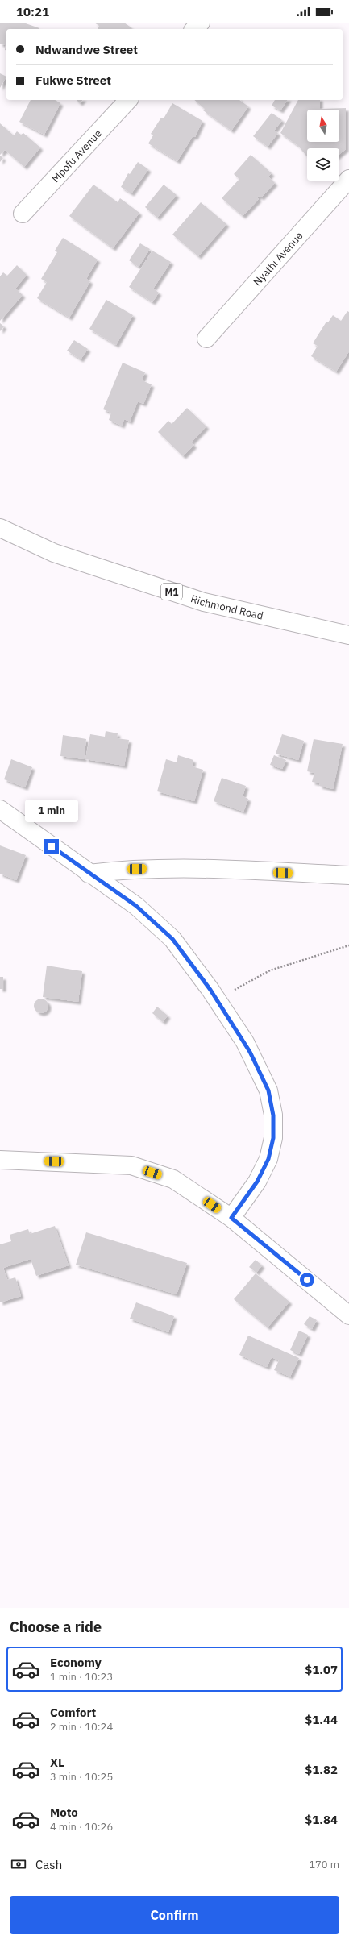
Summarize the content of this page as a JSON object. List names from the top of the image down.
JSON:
{
  "streets": {
    "main road": [
      "Mpofu Avenue",
      "Nyathi Avenue",
      "M1",
      "Richmond Road"
    ]
  },
  "north": "top",
  "page": {
    "status": "10:21",
    "banner": ["Ndwandwe Street", "Fukwe Street"],
    "bubble": "1 min",
    "heading": "Choose a ride",
    "list": [
      {
        "name": "Economy",
        "note": "1 min · 10:23",
        "value": "$1.07"
      },
      {
        "name": "Comfort",
        "note": "2 min · 10:24",
        "value": "$1.44"
      },
      {
        "name": "XL",
        "note": "3 min · 10:25",
        "value": "$1.82"
      },
      {
        "name": "Moto",
        "note": "4 min · 10:26",
        "value": "$1.84"
      }
    ],
    "pay": ["Cash", "170 m"],
    "buttons": "Confirm"
  }
}
